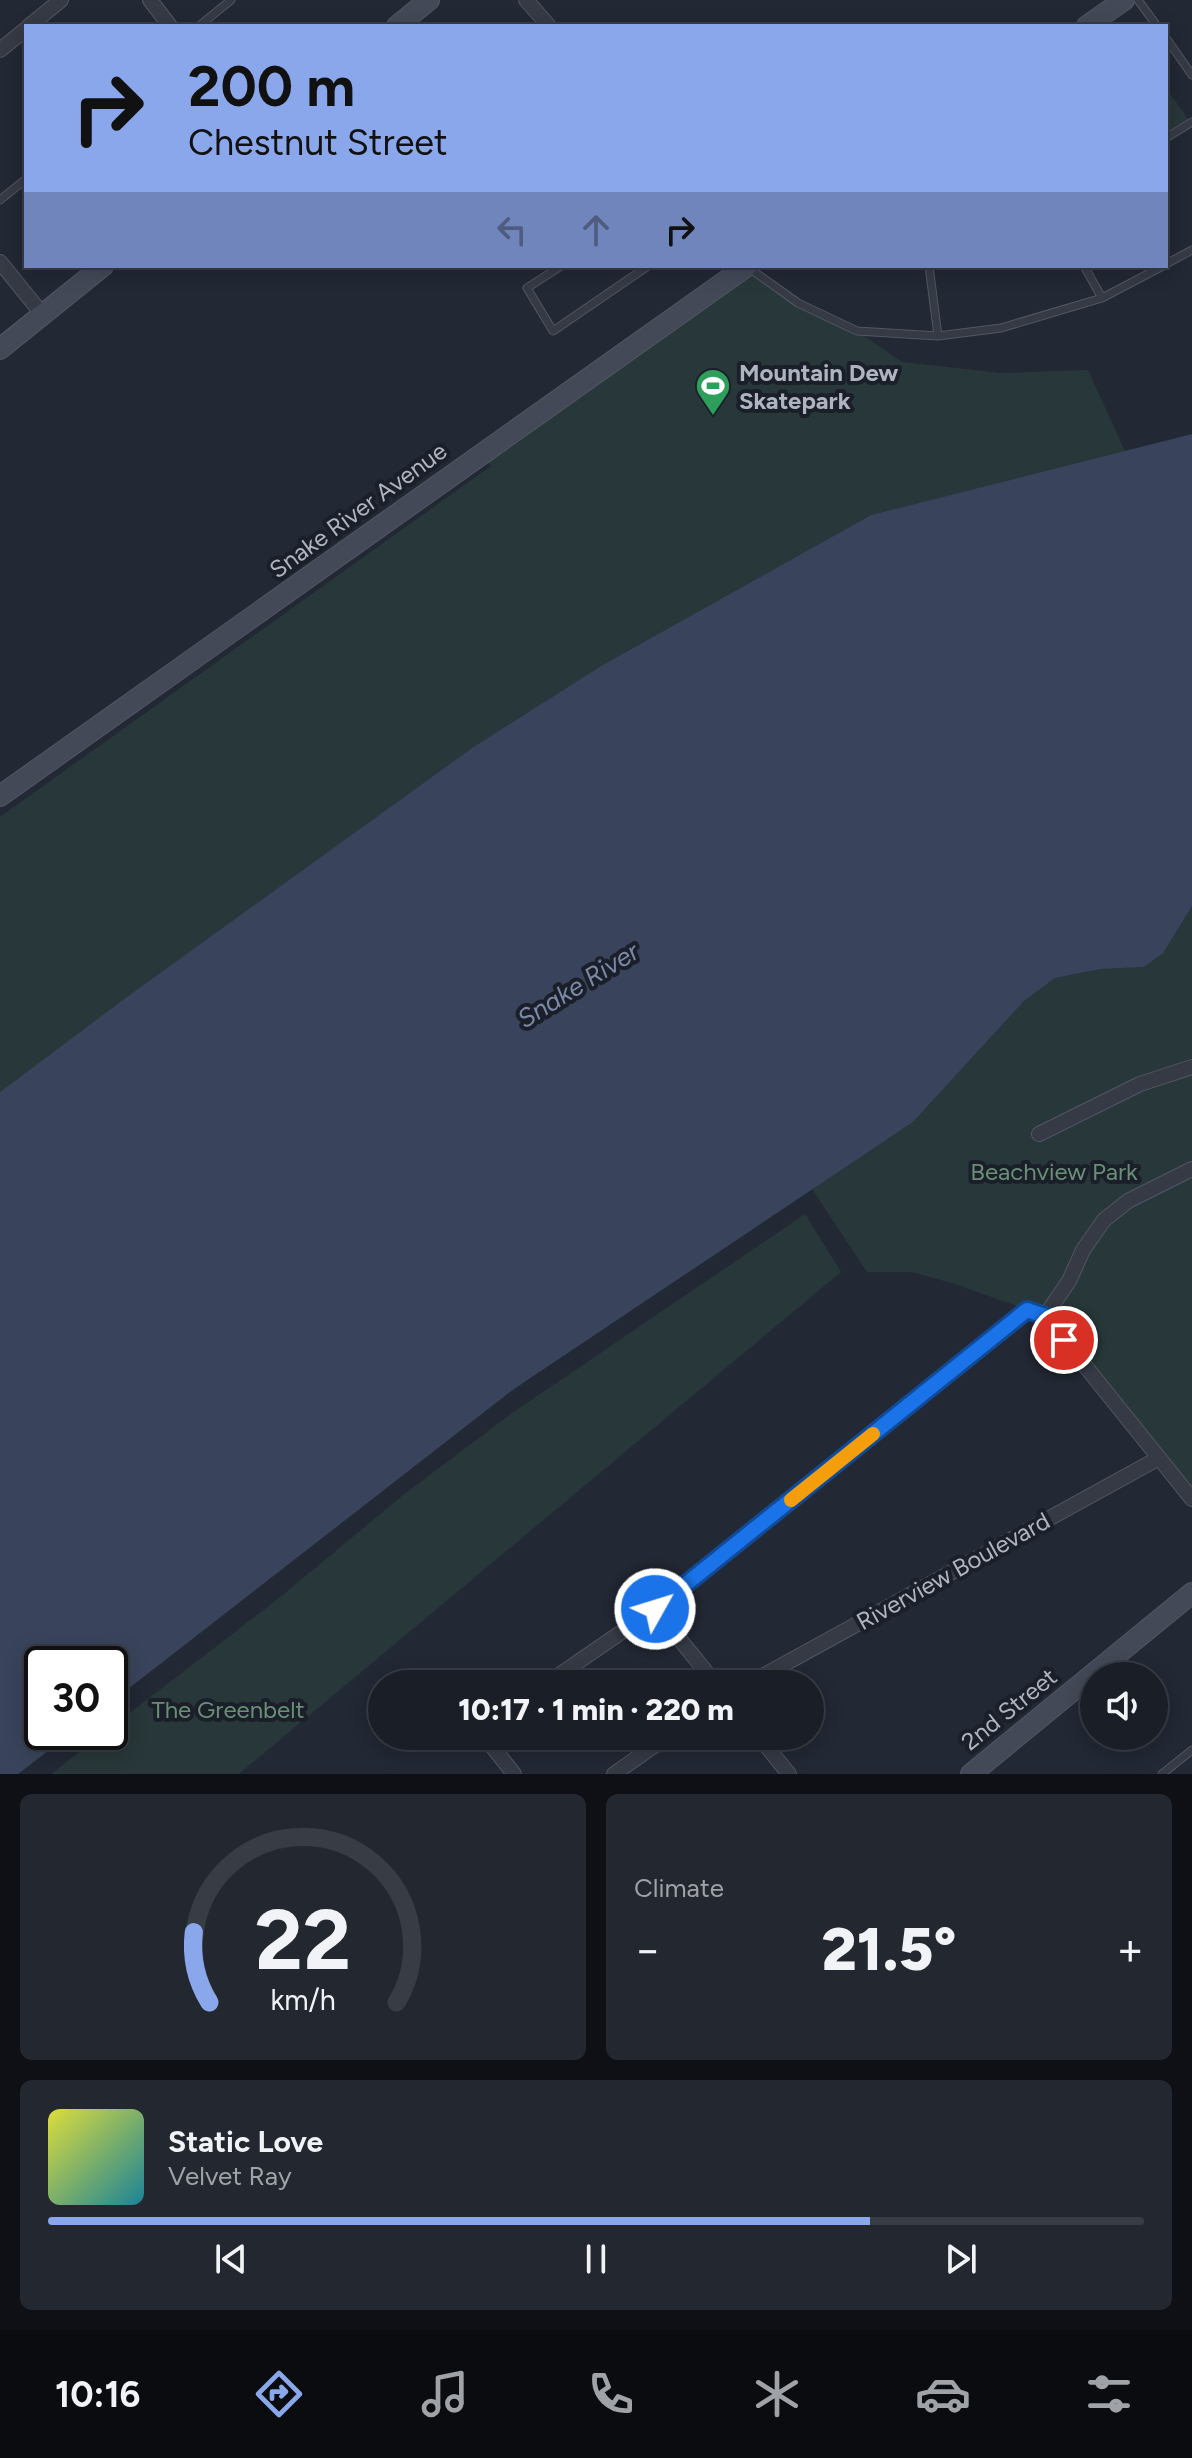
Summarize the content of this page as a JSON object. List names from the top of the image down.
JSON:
{
  "streets": {
    "main road": ["Snake River Avenue", "2nd Street"],
    "street": ["Riverview Boulevard"]
  },
  "water": ["Snake River"],
  "parks": ["Beachview Park", "The Greenbelt"],
  "places": {
    "sports": ["Mountain Dew Skatepark"]
  },
  "page": {
    "turn": ["200 m", "Chestnut Street"],
    "limit": "30",
    "trip": "10:17 · 1 min · 220 m",
    "tile": "Climate",
    "heat": ["−", "21.5°", "+"],
    "song": ["Static Love", "Velvet Ray"],
    "tabs": "10:16",
    "gauge": ["22", "km/h"]
  }
}
